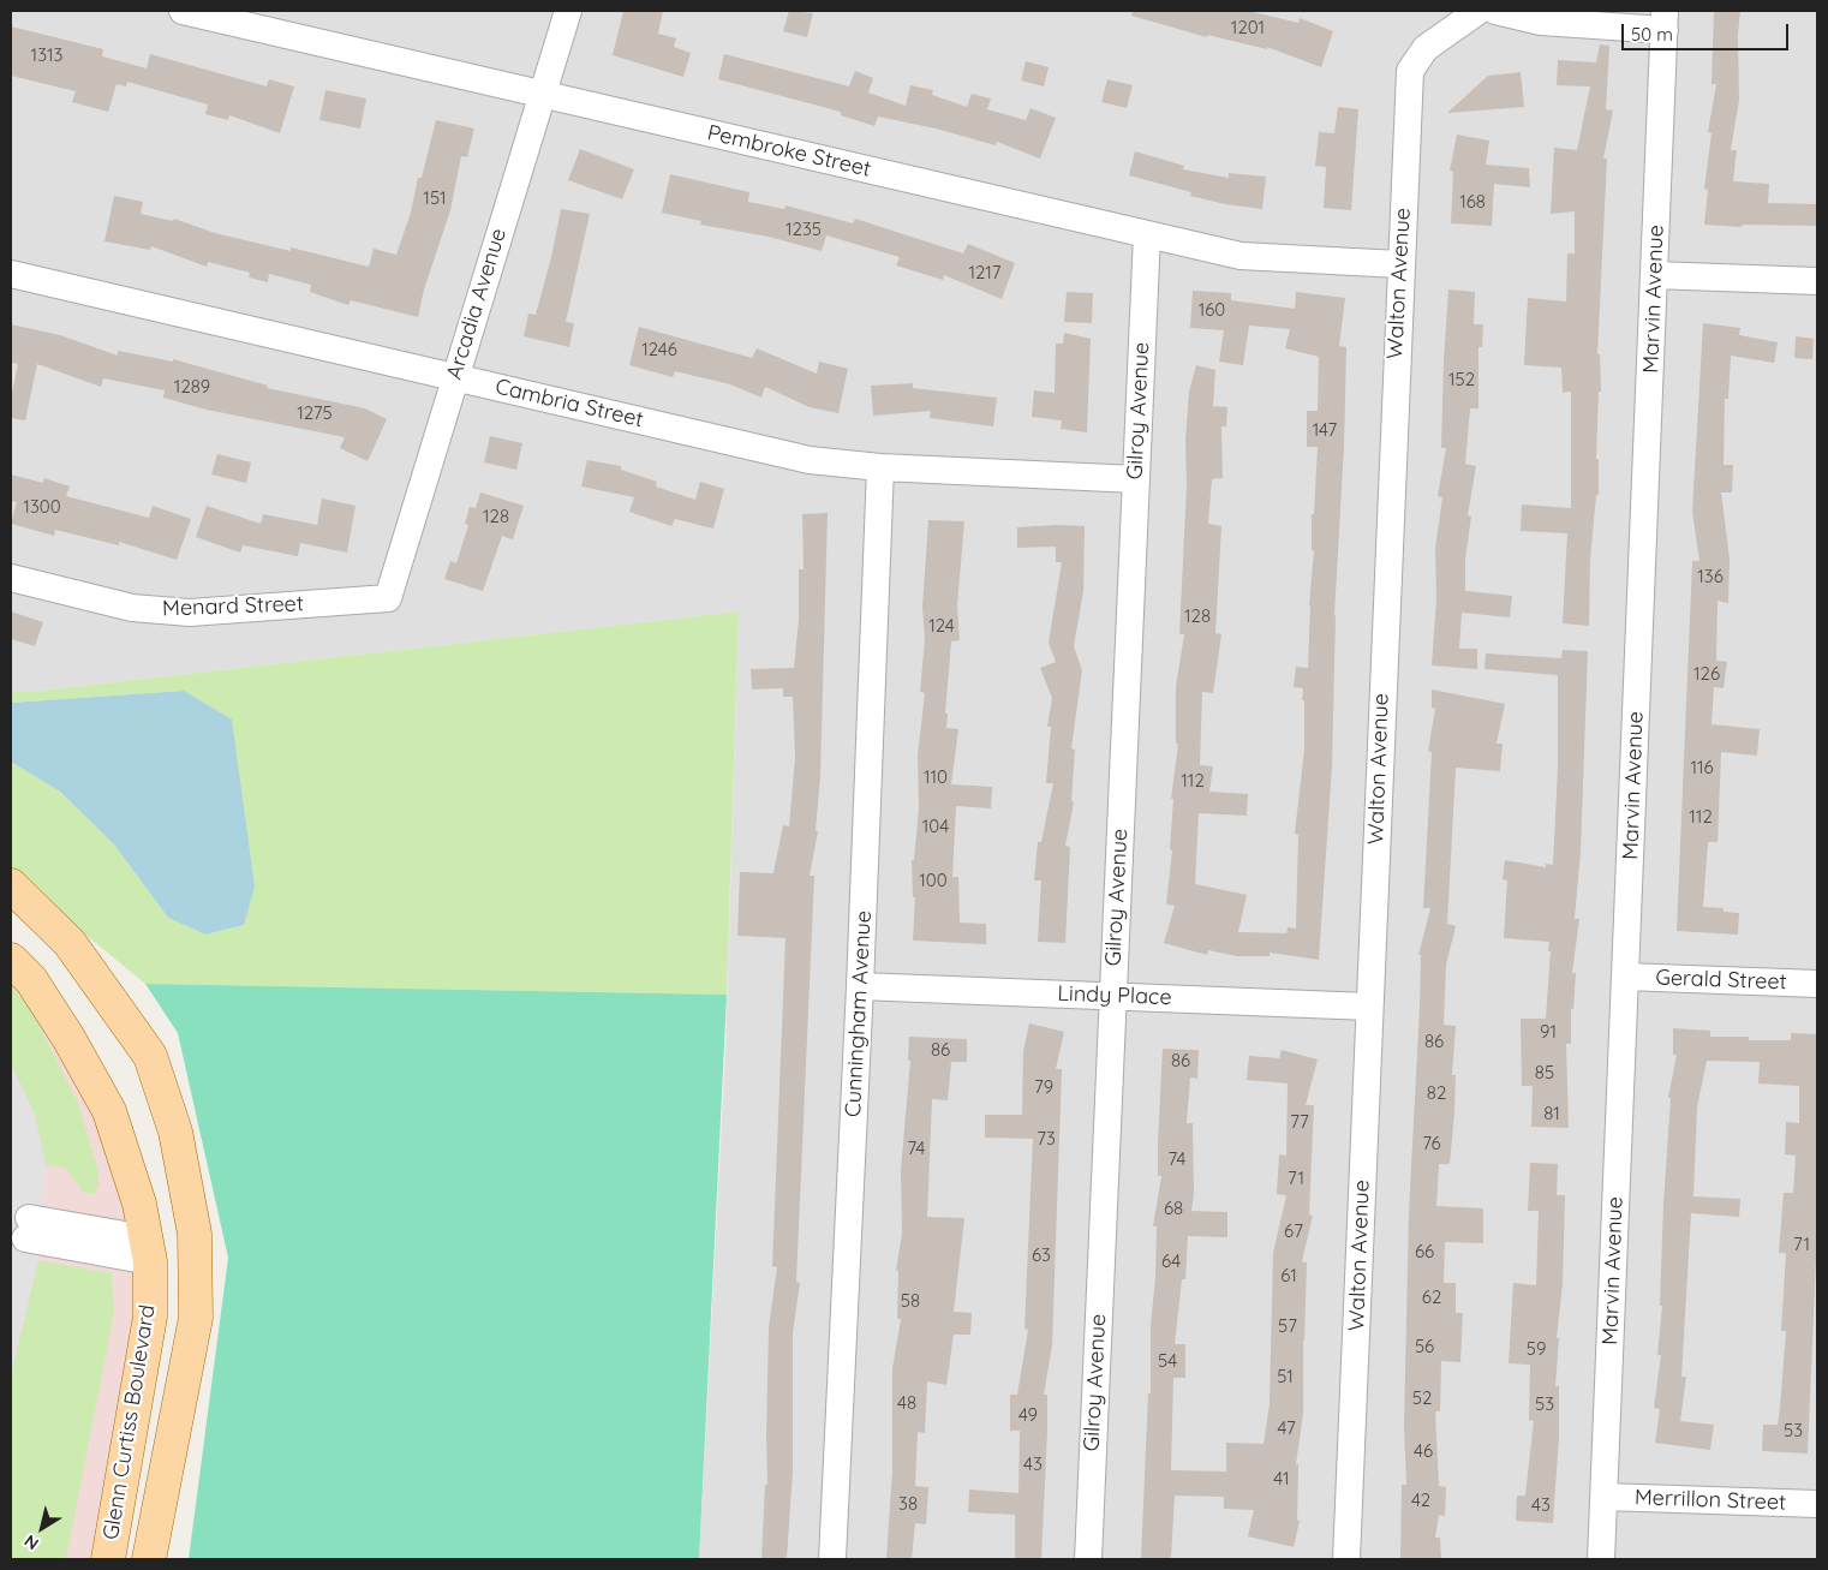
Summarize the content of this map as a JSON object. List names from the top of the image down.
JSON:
{
  "streets": {
    "main road": ["Glenn Curtiss Boulevard"],
    "street": [
      "Pembroke Street",
      "Walton Avenue",
      "Marvin Avenue",
      "Arcadia Avenue",
      "Cambria Street",
      "Gilroy Avenue",
      "Menard Street",
      "Gerald Street",
      "Lindy Place",
      "Cunningham Avenue",
      "Merrillon Street"
    ]
  },
  "crossings": [
    ["Pembroke Street", "Walton Avenue"],
    ["Pembroke Street", "Arcadia Avenue"],
    ["Pembroke Street", "Gilroy Avenue"],
    ["Walton Avenue", "Lindy Place"],
    ["Marvin Avenue", "Gerald Street"],
    ["Marvin Avenue", "Merrillon Street"],
    ["Arcadia Avenue", "Cambria Street"],
    ["Arcadia Avenue", "Menard Street"],
    ["Cambria Street", "Gilroy Avenue"],
    ["Cambria Street", "Cunningham Avenue"],
    ["Gilroy Avenue", "Lindy Place"],
    ["Lindy Place", "Cunningham Avenue"]
  ],
  "house_numbers": [
    "1201",
    "1313",
    "151",
    "168",
    "1235",
    "1217",
    "160",
    "1246",
    "152",
    "1289",
    "1275",
    "147",
    "1300",
    "128",
    "136",
    "128",
    "124",
    "126",
    "116",
    "110",
    "112",
    "112",
    "104",
    "100",
    "91",
    "86",
    "86",
    "86",
    "85",
    "79",
    "82",
    "81",
    "77",
    "73",
    "76",
    "74",
    "74",
    "71",
    "68",
    "67",
    "71",
    "66",
    "63",
    "64",
    "61",
    "62",
    "58",
    "57",
    "56",
    "59",
    "54",
    "51",
    "52",
    "48",
    "53",
    "49",
    "47",
    "53",
    "46",
    "43",
    "41",
    "42",
    "38",
    "43"
  ],
  "scale_bar": "50 m",
  "north": "bottom left"
}
